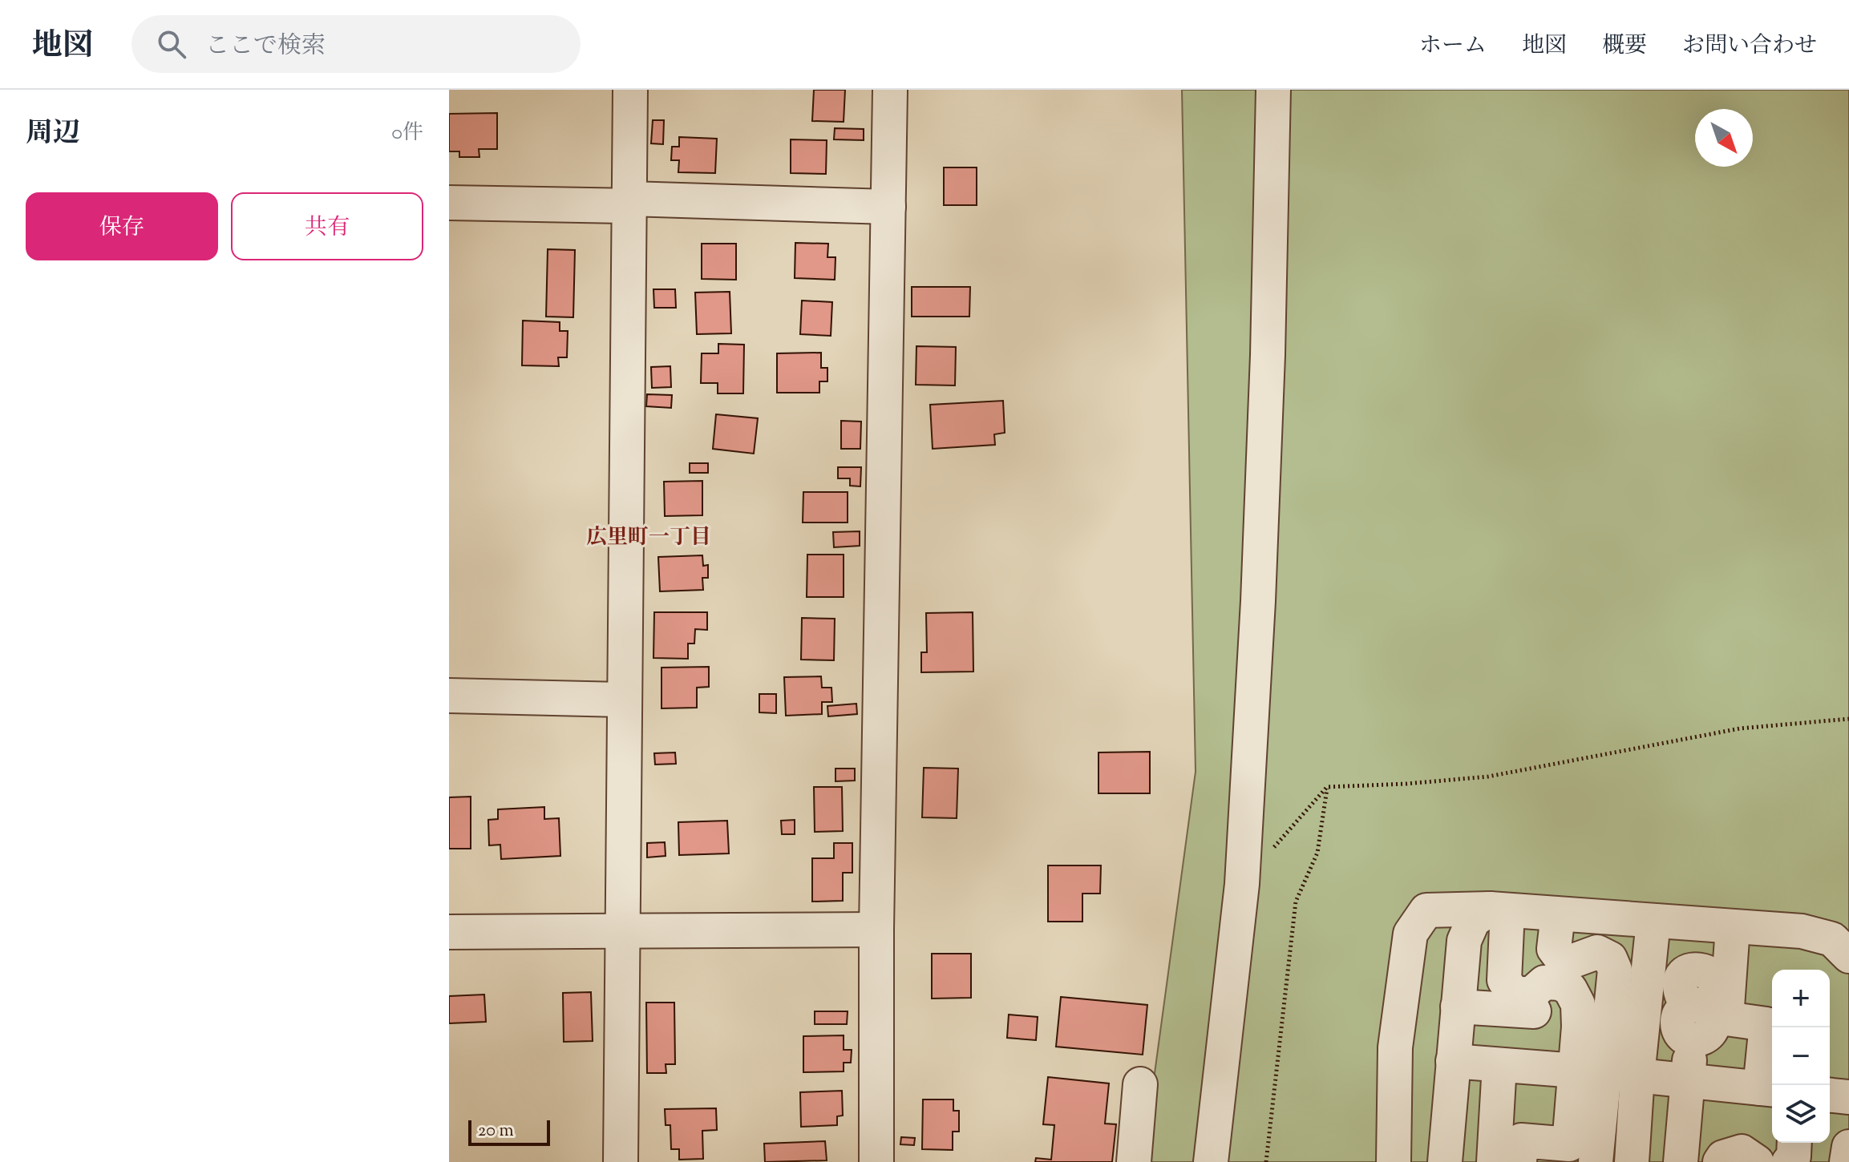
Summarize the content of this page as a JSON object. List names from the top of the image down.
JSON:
{
  "districts": ["広里町一丁目"],
  "scale_bar": "20 m",
  "north": "bottom right",
  "page": {
    "header": "地図",
    "search": "ここで検索",
    "nav": [
      "ホーム",
      "地図",
      "概要",
      "お問い合わせ"
    ],
    "heading": ["周辺", "0件"],
    "buttons": ["保存", "共有"],
    "map_buttons": ["+", "−"],
    "scale": "20 m"
  }
}
